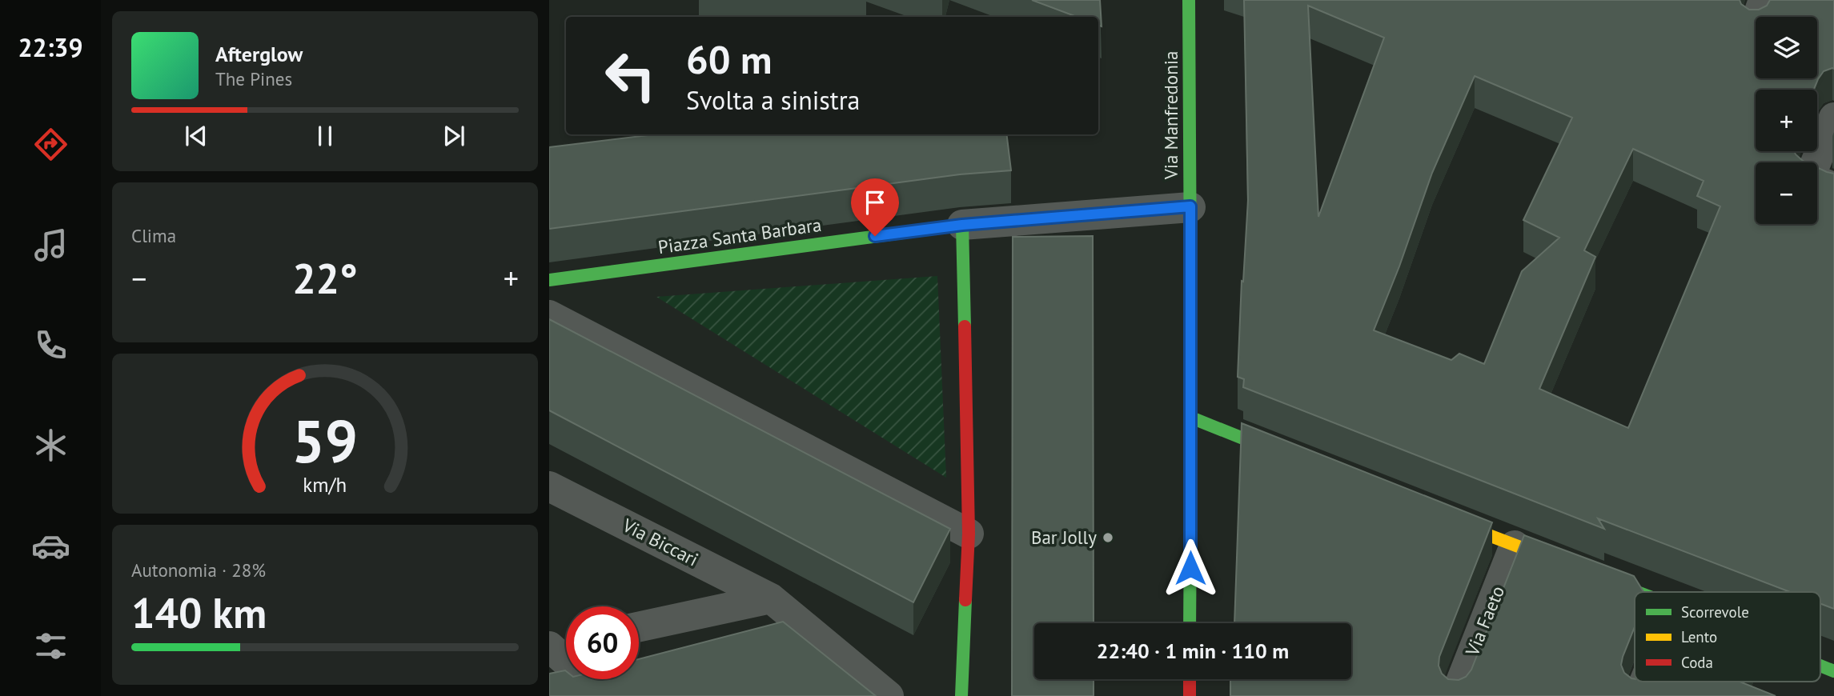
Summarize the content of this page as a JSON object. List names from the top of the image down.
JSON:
{
  "streets": {
    "street": [
      "Via Manfredonia",
      "Piazza Santa Barbara",
      "Via Biccari",
      "Via Faeto"
    ]
  },
  "places": ["Bar Jolly"],
  "legend": ["Scorrevole", "Lento", "Coda"],
  "page": {
    "tabs": "22:39",
    "map_buttons": ["+", "−"],
    "turn": ["60 m", "Svolta a sinistra"],
    "song": ["Afterglow", "The Pines"],
    "tile": [
      "Clima",
      ["Autonomia · 28%", "140 km"]
    ],
    "heat": ["−", "22°", "+"],
    "limit": "60",
    "trip": "22:40 · 1 min · 110 m",
    "gauge": ["59", "km/h"]
  }
}
